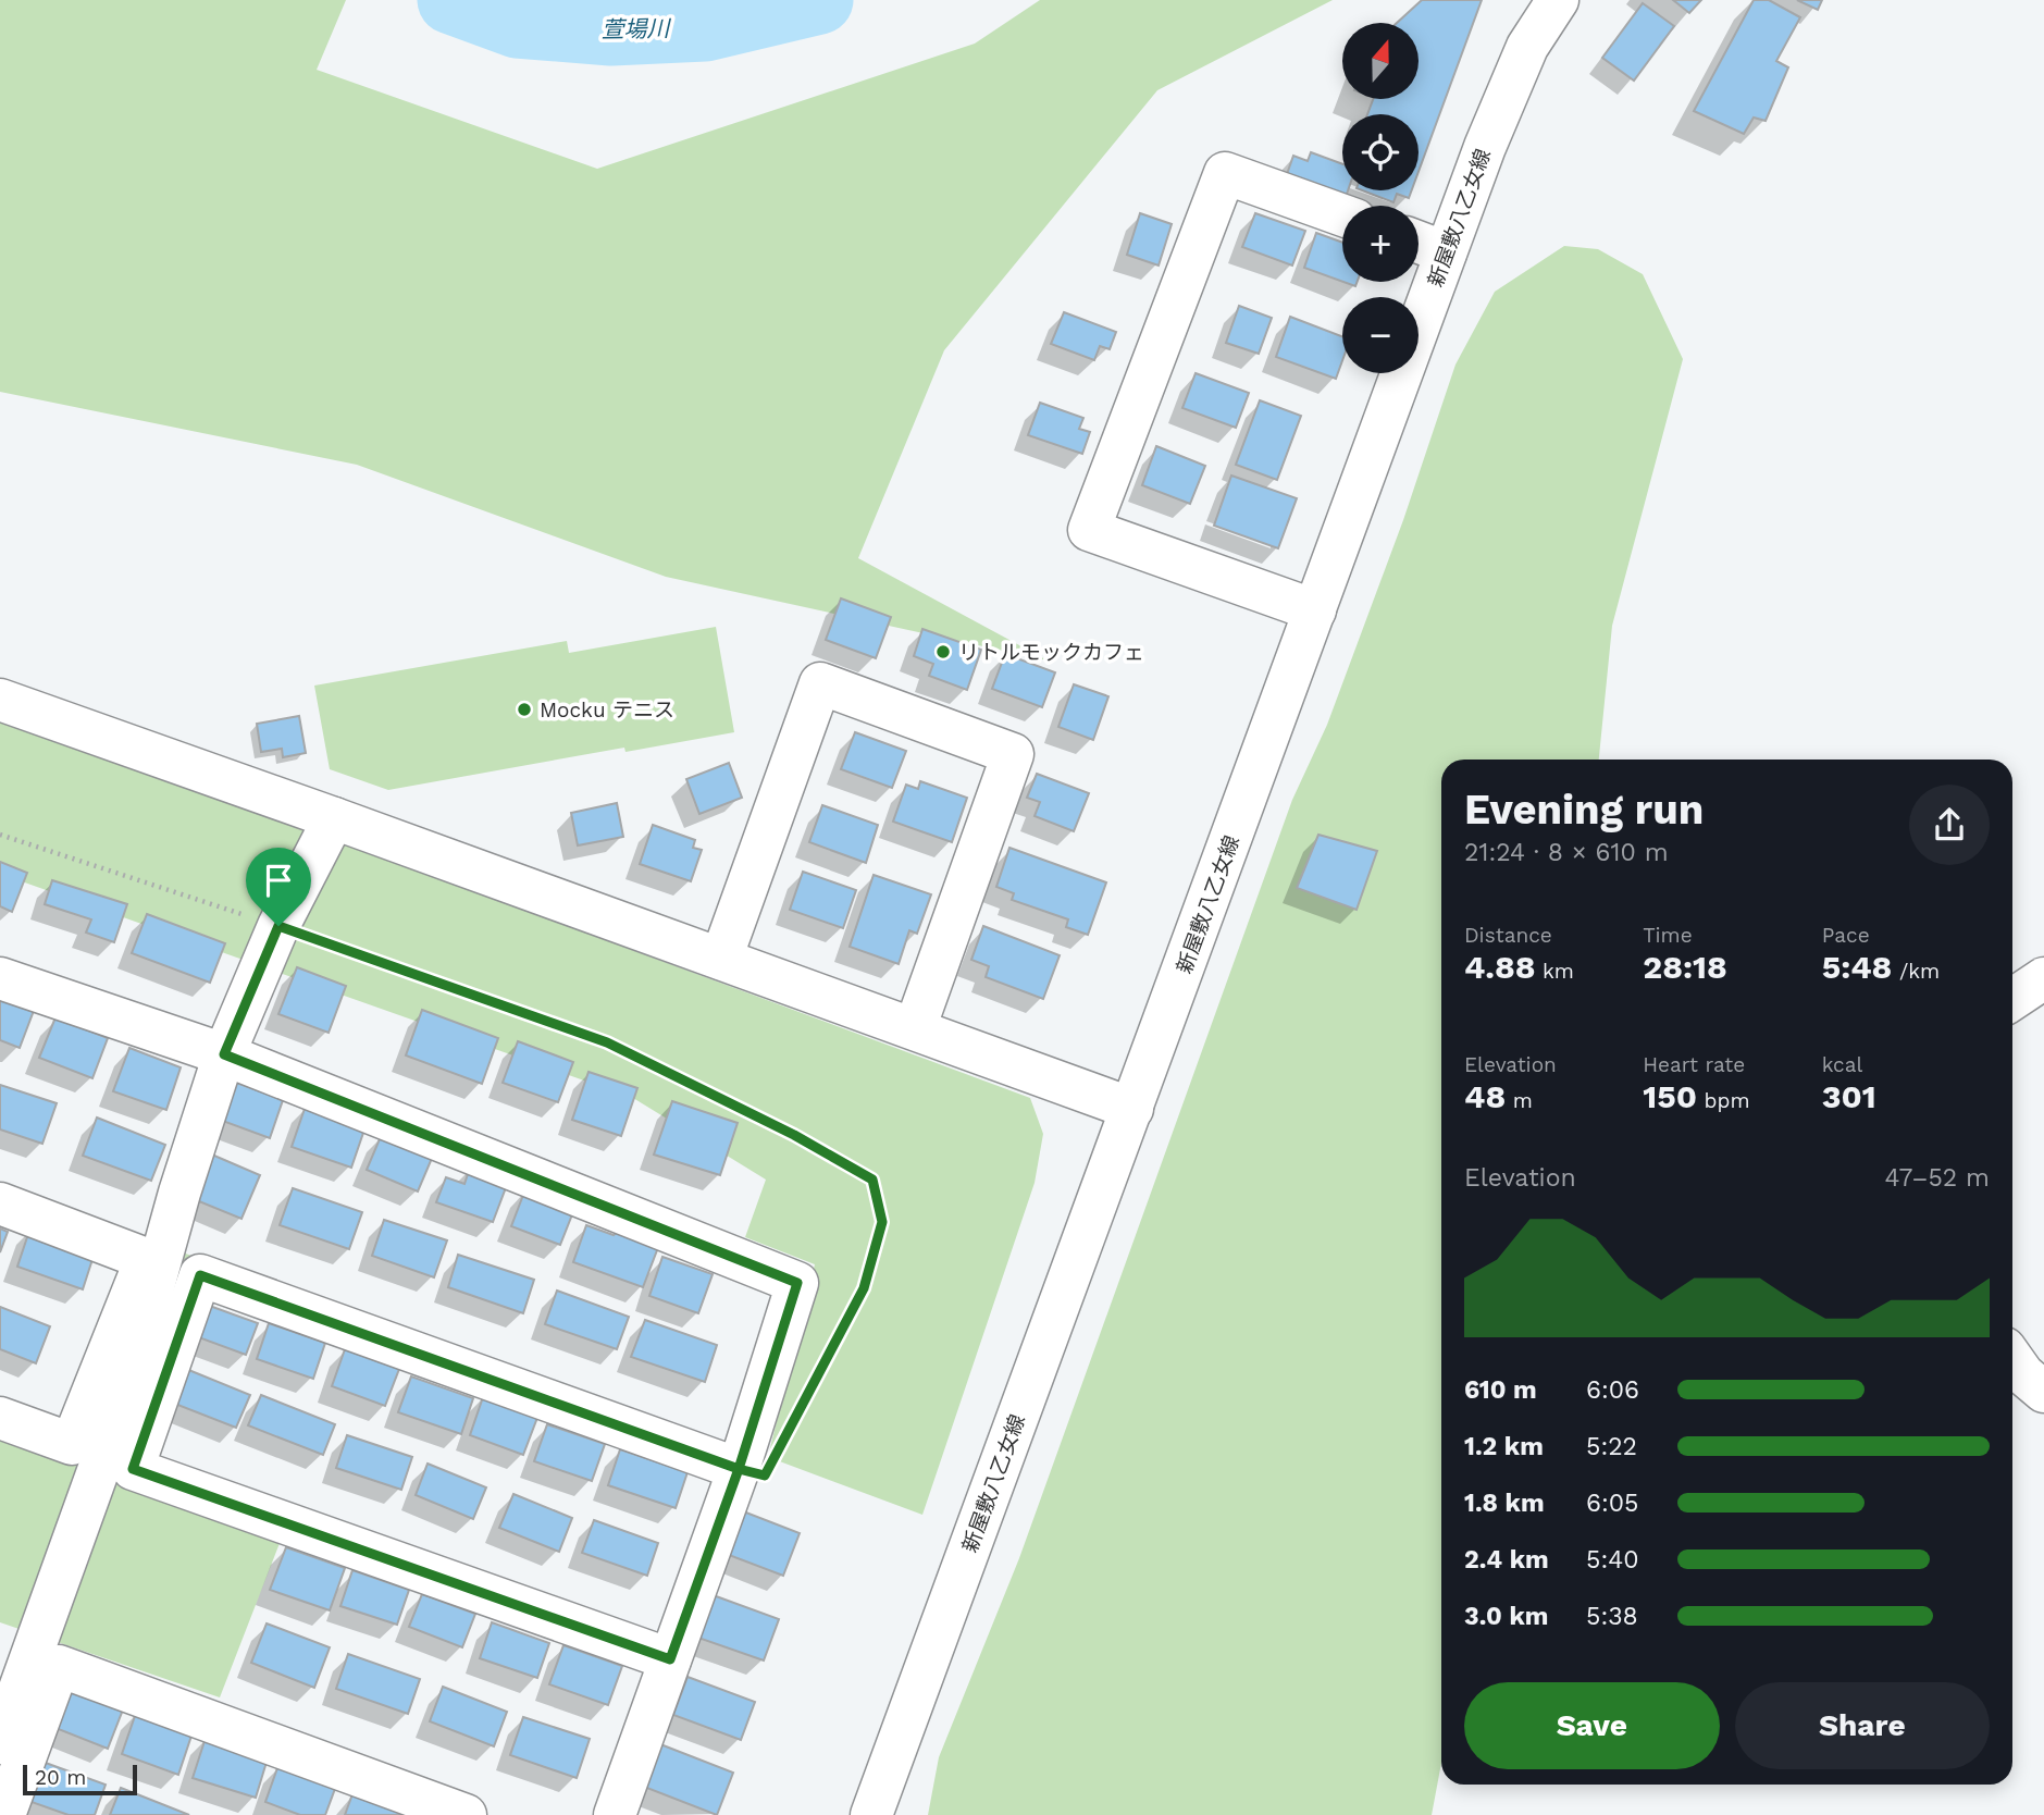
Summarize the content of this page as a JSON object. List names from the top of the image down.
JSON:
{
  "streets": {
    "street": ["新屋敷八乙女線"]
  },
  "water": ["萱場川"],
  "places": ["リトルモックカフェ", "Mocku テニス"],
  "scale_bar": "20 m",
  "north": "top",
  "page": {
    "map_buttons": ["+", "−"],
    "heading": ["Evening run", "21:24 · 8 × 610 m"],
    "stats": [
      ["Distance", "4.88 km"],
      ["Time", "28:18"],
      ["Pace", "5:48 /km"],
      ["Elevation", "48 m"],
      ["Heart rate", "150 bpm"],
      ["kcal", "301"]
    ],
    "chart": ["Elevation", "47–52 m"],
    "list": [
      {
        "name": "610 m",
        "note": "6:06"
      },
      {
        "name": "1.2 km",
        "note": "5:22"
      },
      {
        "name": "1.8 km",
        "note": "6:05"
      },
      {
        "name": "2.4 km",
        "note": "5:40"
      },
      {
        "name": "3.0 km",
        "note": "5:38"
      }
    ],
    "buttons": ["Save", "Share"],
    "scale": "20 m"
  }
}
